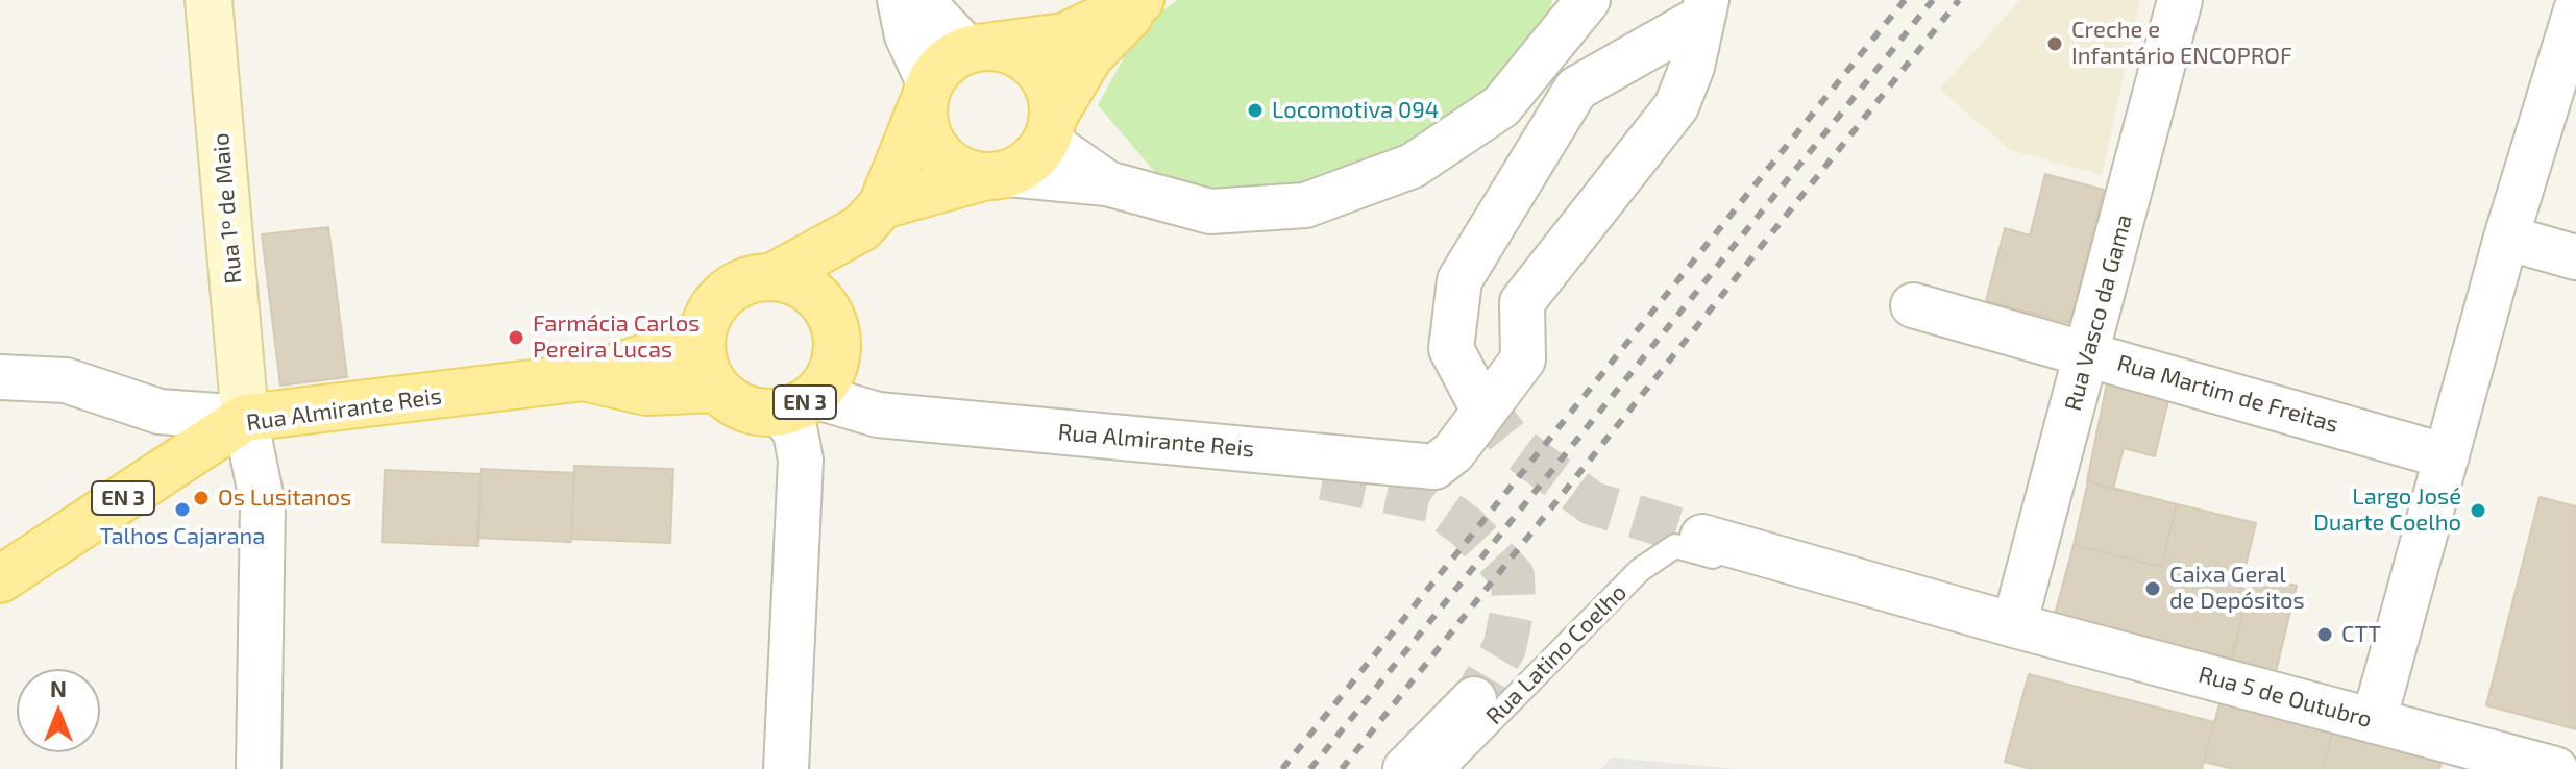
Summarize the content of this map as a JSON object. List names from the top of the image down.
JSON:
{
  "streets": {
    "main road": ["EN 3", "Rua Almirante Reis"],
    "street": [
      "Rua 1º de Maio",
      "Rua Vasco da Gama",
      "Rua Martim de Freitas",
      "Rua Latino Coelho",
      "Rua 5 de Outubro"
    ]
  },
  "crossings": [
    ["Rua 1º de Maio", "Rua Almirante Reis"],
    ["Rua Vasco da Gama", "Rua Martim de Freitas"],
    ["Rua Vasco da Gama", "Rua 5 de Outubro"],
    ["EN 3", "Rua Almirante Reis"],
    ["Rua Latino Coelho", "Rua 5 de Outubro"]
  ],
  "places": [
    "Creche e Infantário ENCOPROF",
    "Locomotiva 094",
    "Farmácia Carlos Pereira Lucas",
    "Os Lusitanos",
    "Talhos Cajarana",
    "Largo José Duarte Coelho",
    "Caixa Geral de Depósitos",
    "CTT"
  ],
  "north": "top"
}
